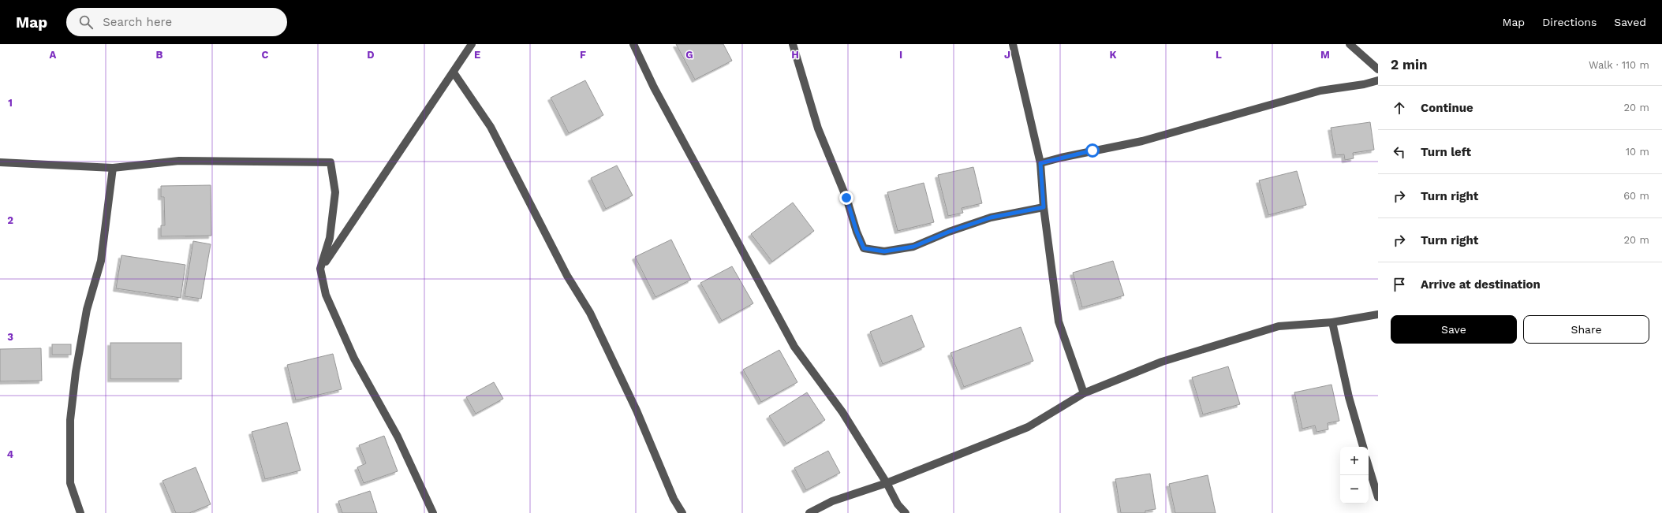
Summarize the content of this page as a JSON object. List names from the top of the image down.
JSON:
{
  "page": {
    "header": "Map",
    "search": "Search here",
    "nav": ["Map", "Directions", "Saved"],
    "heading": ["2 min", "Walk · 110 m"],
    "list": [
      ["Continue", "20 m"],
      ["Turn left", "10 m"],
      ["Turn right", "60 m"],
      ["Turn right", "20 m"],
      "Arrive at destination"
    ],
    "buttons": ["Save", "Share"],
    "map_buttons": ["+", "−"]
  },
  "grid": {
    "columns": [
      "A",
      "B",
      "C",
      "D",
      "E",
      "F",
      "G",
      "H",
      "I",
      "J",
      "K",
      "L",
      "M"
    ],
    "rows": [
      "1",
      "2",
      "3",
      "4"
    ]
  }
}
